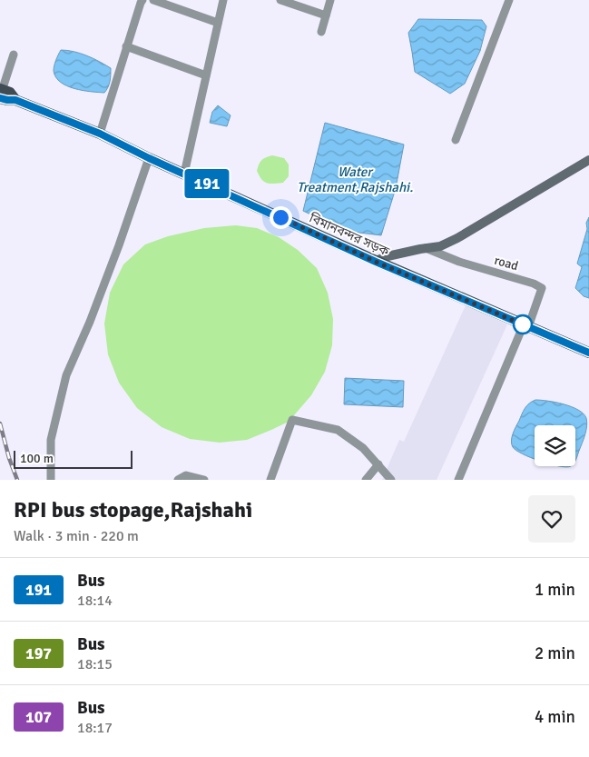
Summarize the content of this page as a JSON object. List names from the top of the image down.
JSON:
{
  "streets": {
    "main road": ["বিমানবন্দর সড়ক"],
    "street": ["road"]
  },
  "crossings": [
    ["বিমানবন্দর সড়ক", "road"]
  ],
  "water": ["Water Treatment,Rajshahi."],
  "lines": ["bus line 191"],
  "scale_bar": "100 m",
  "page": {
    "on_map": "191",
    "scale": "100 m",
    "heading": ["RPI bus stopage,Rajshahi", "Walk · 3 min · 220 m"],
    "list": [
      {
        "mark": "191",
        "name": "Bus",
        "note": "18:14",
        "value": "1 min"
      },
      {
        "mark": "197",
        "name": "Bus",
        "note": "18:15",
        "value": "2 min"
      },
      {
        "mark": "107",
        "name": "Bus",
        "note": "18:17",
        "value": "4 min"
      }
    ]
  }
}
